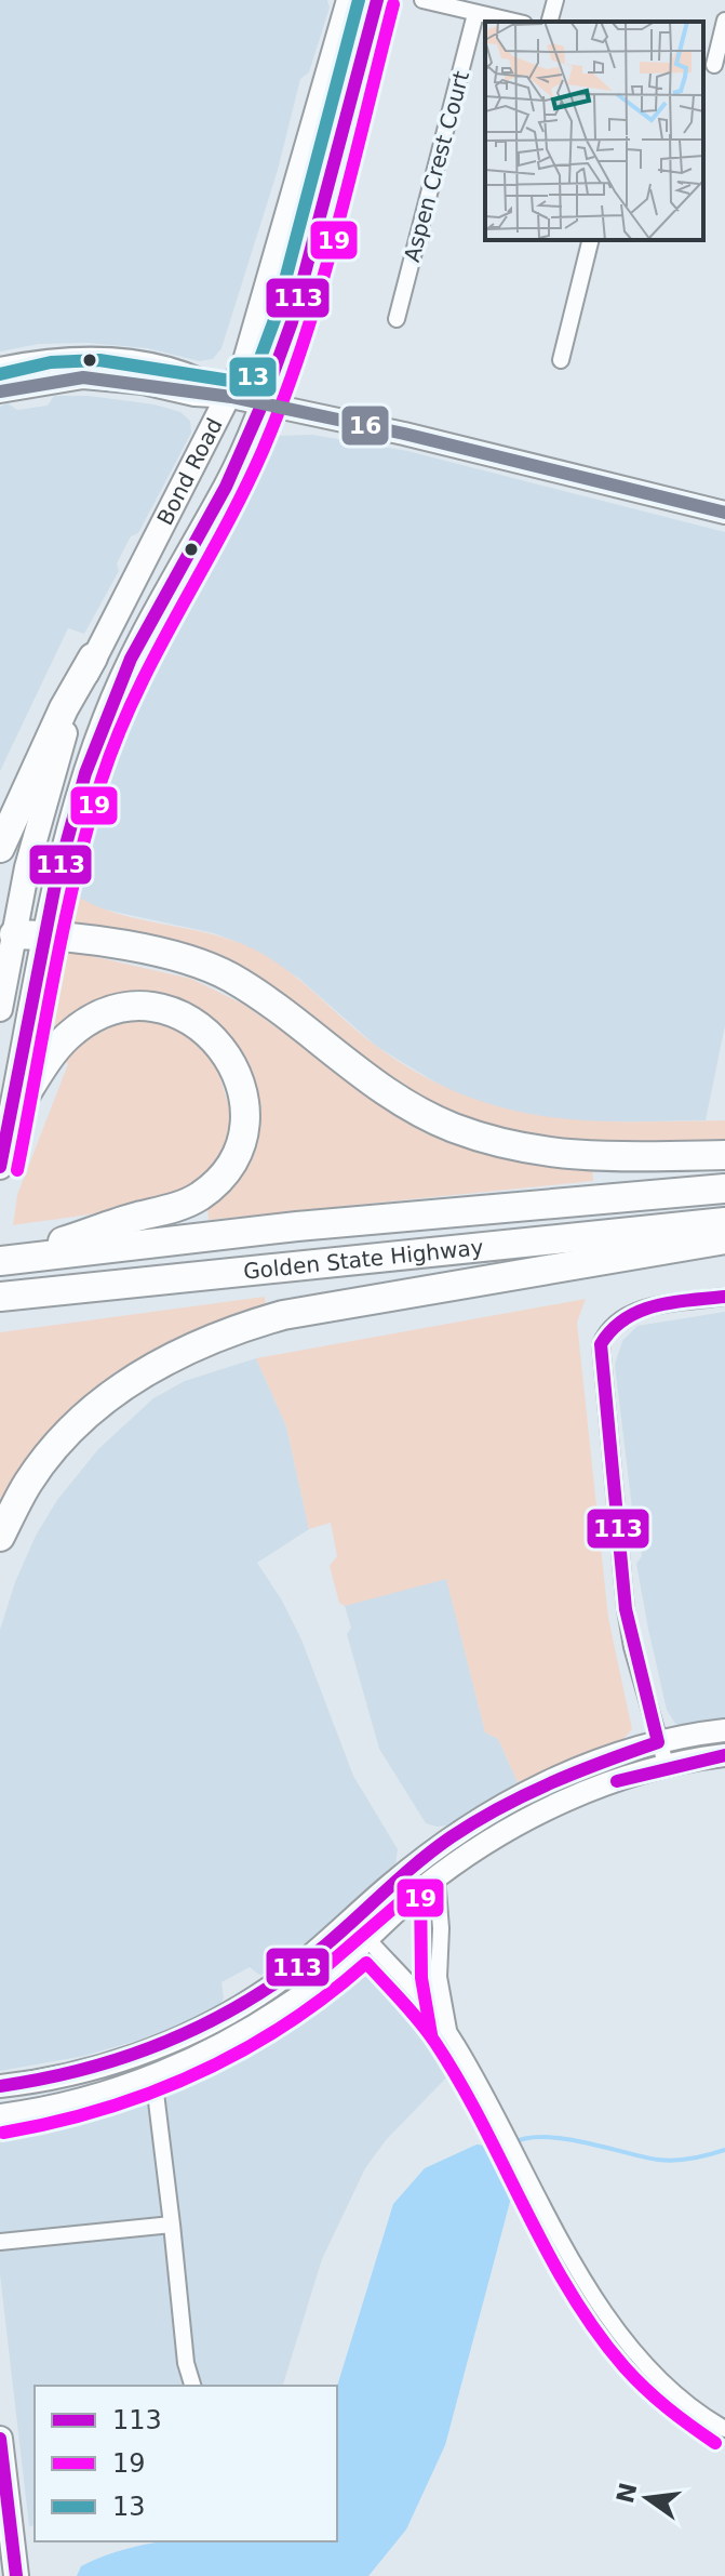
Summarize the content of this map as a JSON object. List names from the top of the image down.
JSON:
{
  "streets": {
    "highway": ["Golden State Highway"],
    "main road": ["Bond Road"],
    "street": ["Aspen Crest Court"]
  },
  "lines": [
    "transit line 113",
    "transit line 13",
    "transit line 19",
    "transit line 16"
  ],
  "legend": ["113", "19", "13"],
  "north": "left"
}
